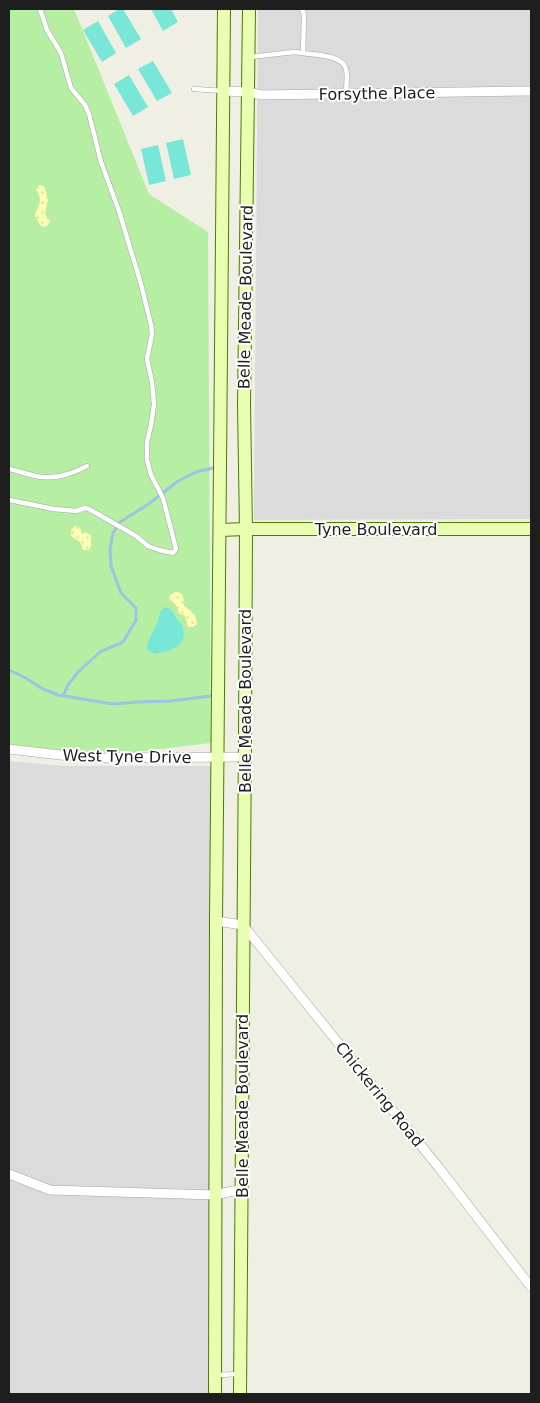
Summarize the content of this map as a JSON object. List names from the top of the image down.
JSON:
{
  "streets": {
    "street": [
      "Forsythe Place",
      "Belle Meade Boulevard",
      "Tyne Boulevard",
      "West Tyne Drive",
      "Chickering Road"
    ]
  },
  "crossings": [
    ["Forsythe Place", "Belle Meade Boulevard"],
    ["Belle Meade Boulevard", "Tyne Boulevard"],
    ["Belle Meade Boulevard", "West Tyne Drive"],
    ["Belle Meade Boulevard", "Chickering Road"]
  ]
}
